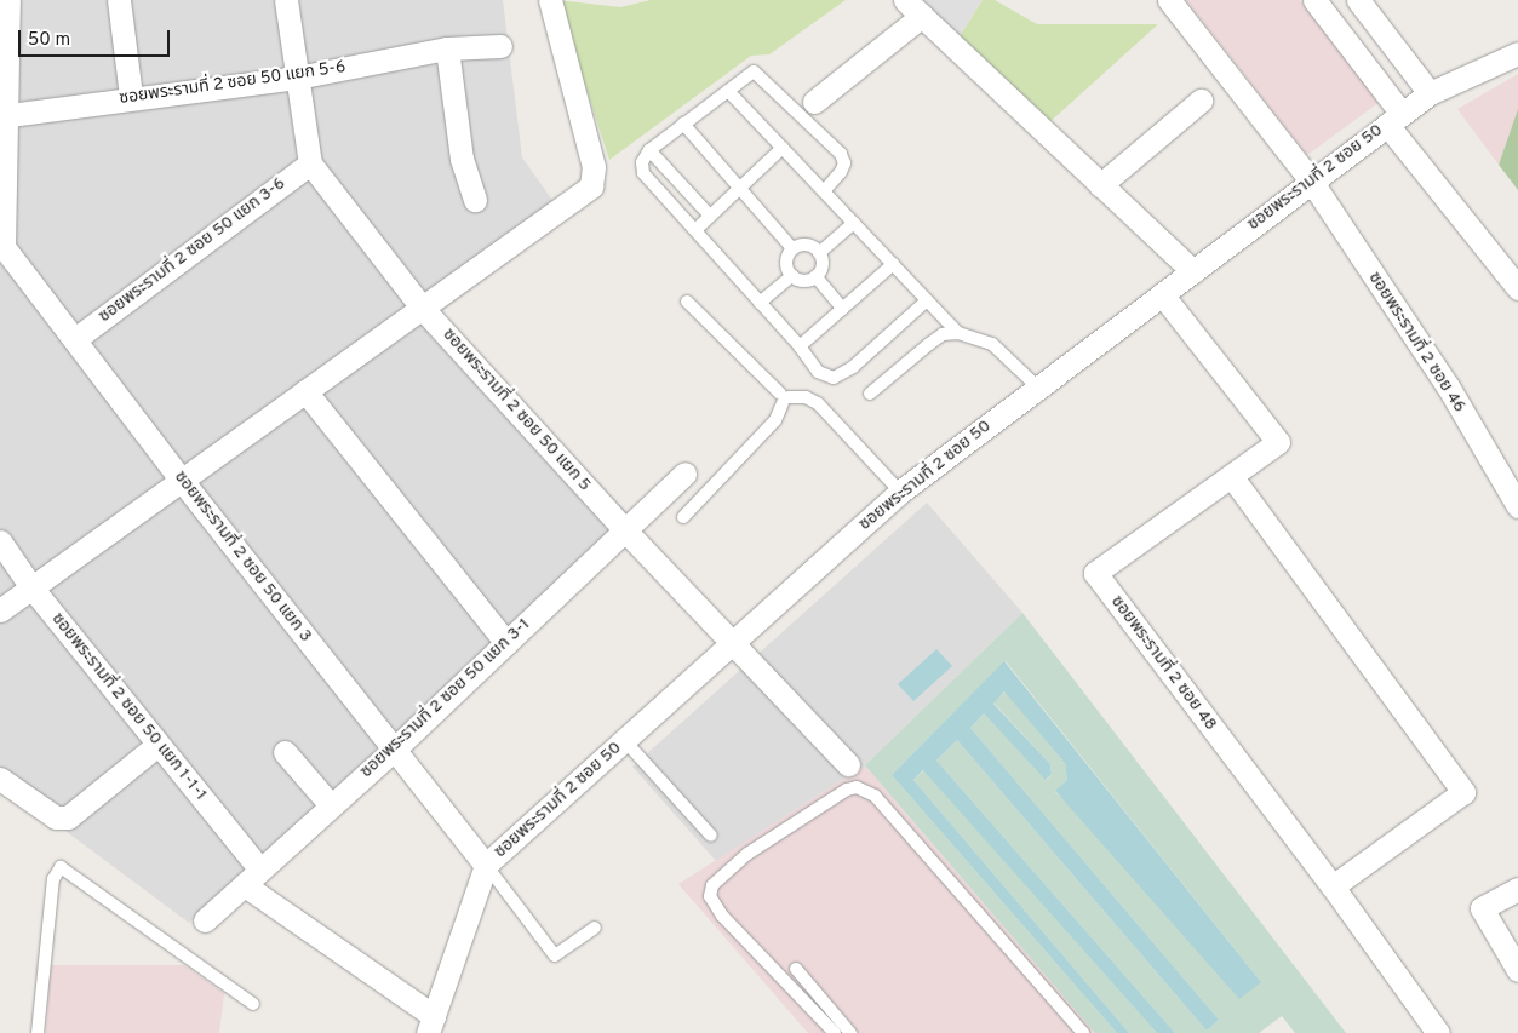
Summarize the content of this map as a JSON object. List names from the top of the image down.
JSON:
{
  "streets": {
    "street": [
      "ซอยพระรามที่ 2 ซอย 50 แยก 5-6",
      "ซอยพระรามที่ 2 ซอย 50",
      "ซอยพระรามที่ 2 ซอย 50 แยก 3-6",
      "ซอยพระรามที่ 2 ซอย 46",
      "ซอยพระรามที่ 2 ซอย 50 แยก 5",
      "ซอยพระรามที่ 2 ซอย 50 แยก 3",
      "ซอยพระรามที่ 2 ซอย 48",
      "ซอยพระรามที่ 2 ซอย 50 แยก 3-1",
      "ซอยพระรามที่ 2 ซอย 50 แยก 1-1-1"
    ]
  },
  "crossings": [
    ["ซอยพระรามที่ 2 ซอย 50 แยก 5-6", "ซอยพระรามที่ 2 ซอย 50 แยก 5"],
    ["ซอยพระรามที่ 2 ซอย 50", "ซอยพระรามที่ 2 ซอย 46"],
    ["ซอยพระรามที่ 2 ซอย 50", "ซอยพระรามที่ 2 ซอย 50 แยก 5"],
    ["ซอยพระรามที่ 2 ซอย 50", "ซอยพระรามที่ 2 ซอย 50 แยก 3"],
    ["ซอยพระรามที่ 2 ซอย 50", "ซอยพระรามที่ 2 ซอย 48"],
    ["ซอยพระรามที่ 2 ซอย 50", "ซอยพระรามที่ 2 ซอย 50 แยก 1-1-1"],
    ["ซอยพระรามที่ 2 ซอย 50 แยก 3-6", "ซอยพระรามที่ 2 ซอย 50 แยก 5"],
    ["ซอยพระรามที่ 2 ซอย 50 แยก 3-6", "ซอยพระรามที่ 2 ซอย 50 แยก 3"],
    ["ซอยพระรามที่ 2 ซอย 50 แยก 5", "ซอยพระรามที่ 2 ซอย 50 แยก 3-1"],
    ["ซอยพระรามที่ 2 ซอย 50 แยก 3", "ซอยพระรามที่ 2 ซอย 50 แยก 3-1"],
    ["ซอยพระรามที่ 2 ซอย 50 แยก 3-1", "ซอยพระรามที่ 2 ซอย 50 แยก 1-1-1"]
  ],
  "scale_bar": "50 m"
}
